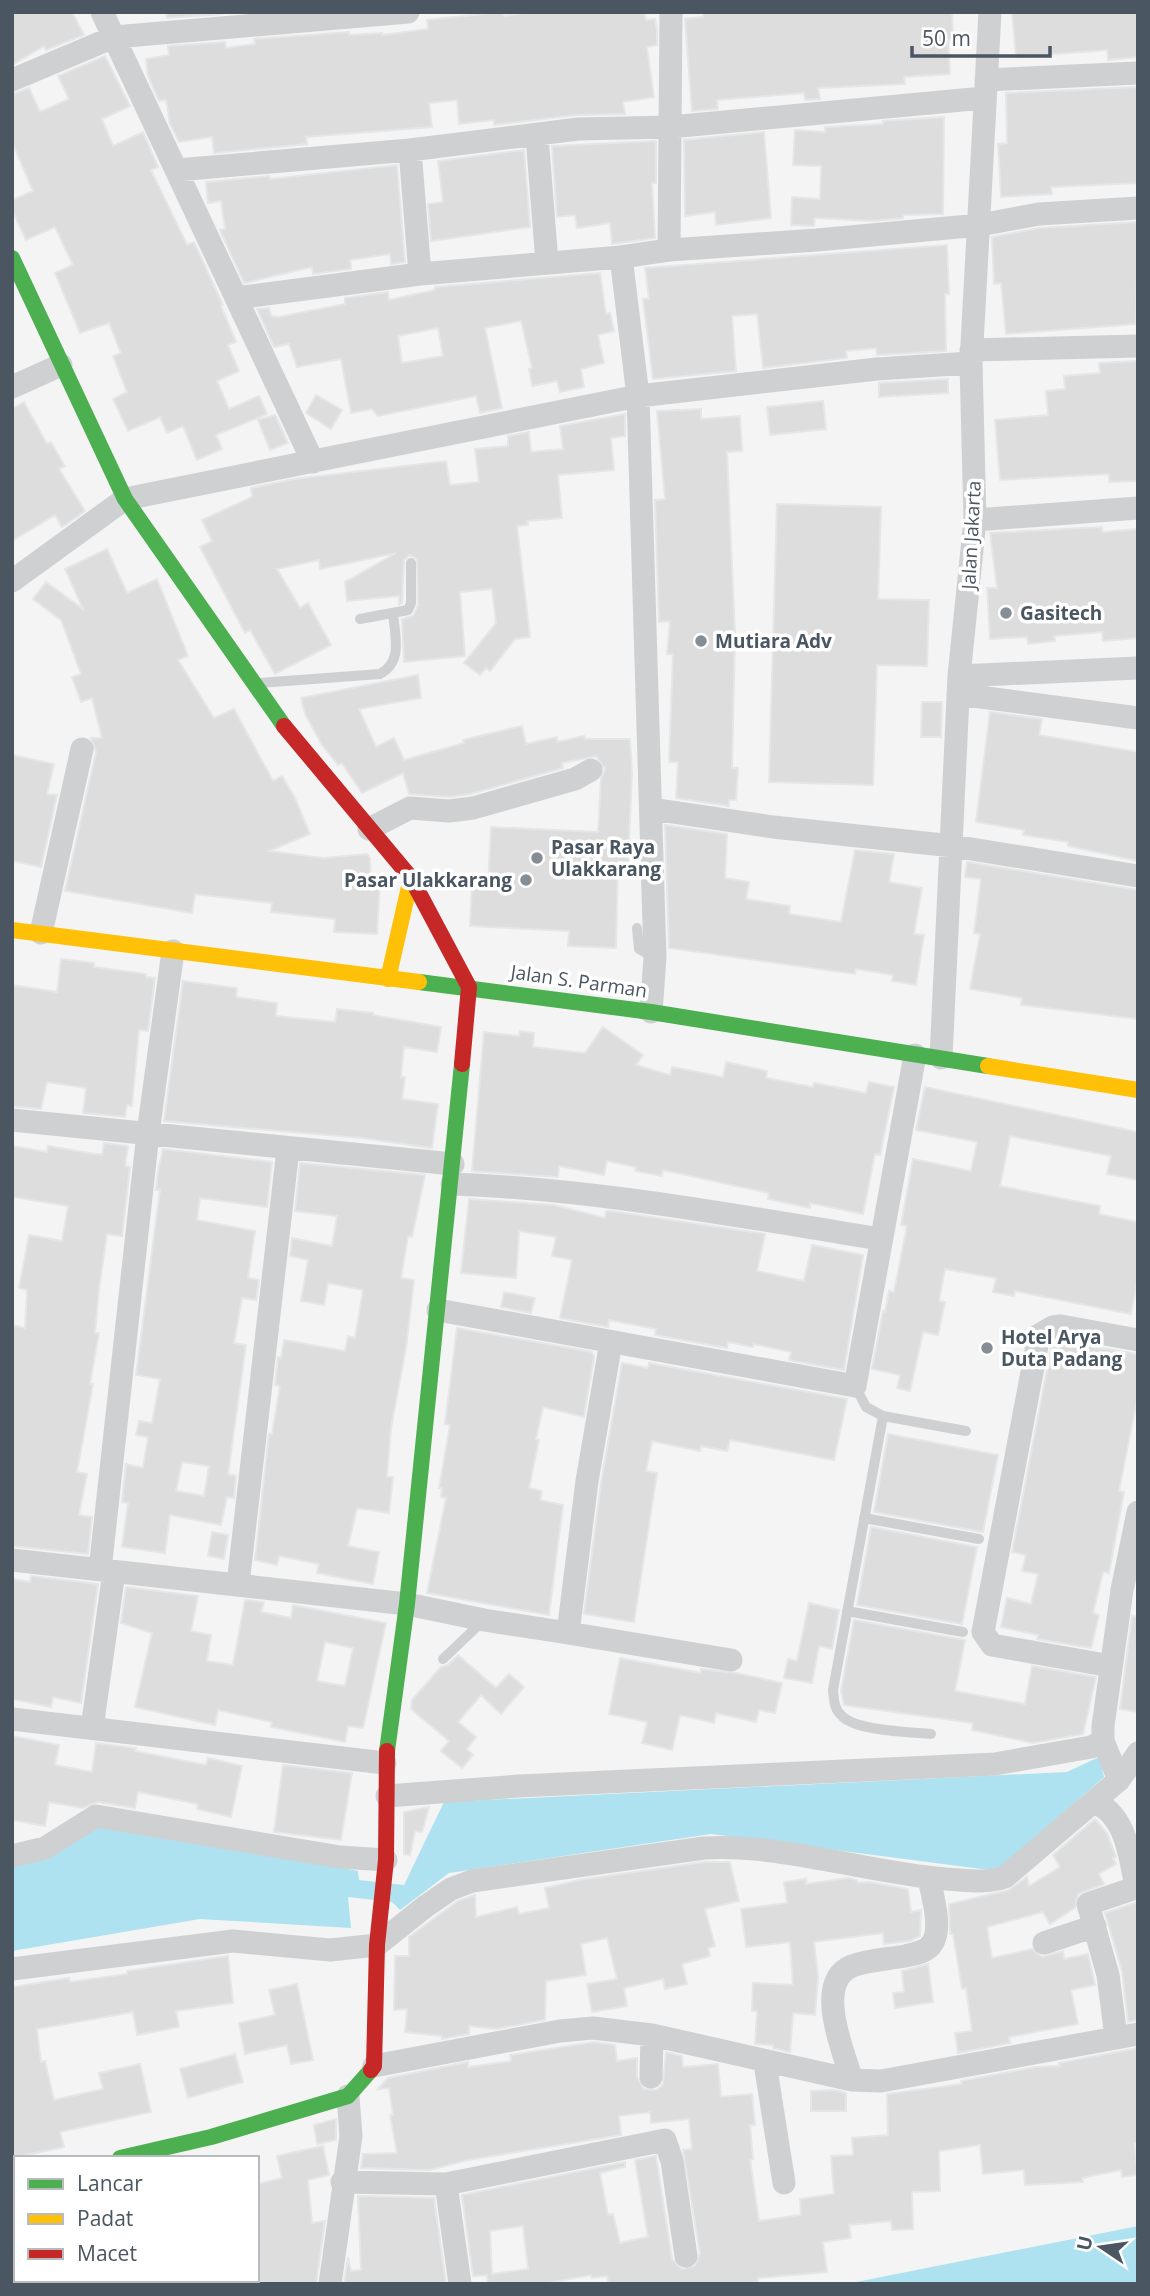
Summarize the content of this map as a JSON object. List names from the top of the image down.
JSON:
{
  "streets": {
    "main road": ["Jalan S. Parman"],
    "street": ["Jalan Jakarta"]
  },
  "crossings": [
    ["Jalan Jakarta", "Jalan S. Parman"]
  ],
  "places": [
    "Gasitech",
    "Mutiara Adv",
    "Pasar Raya Ulakkarang",
    "Pasar Ulakkarang",
    "Hotel Arya Duta Padang"
  ],
  "legend": ["Lancar", "Padat", "Macet"],
  "scale_bar": "50 m",
  "north": "left"
}
